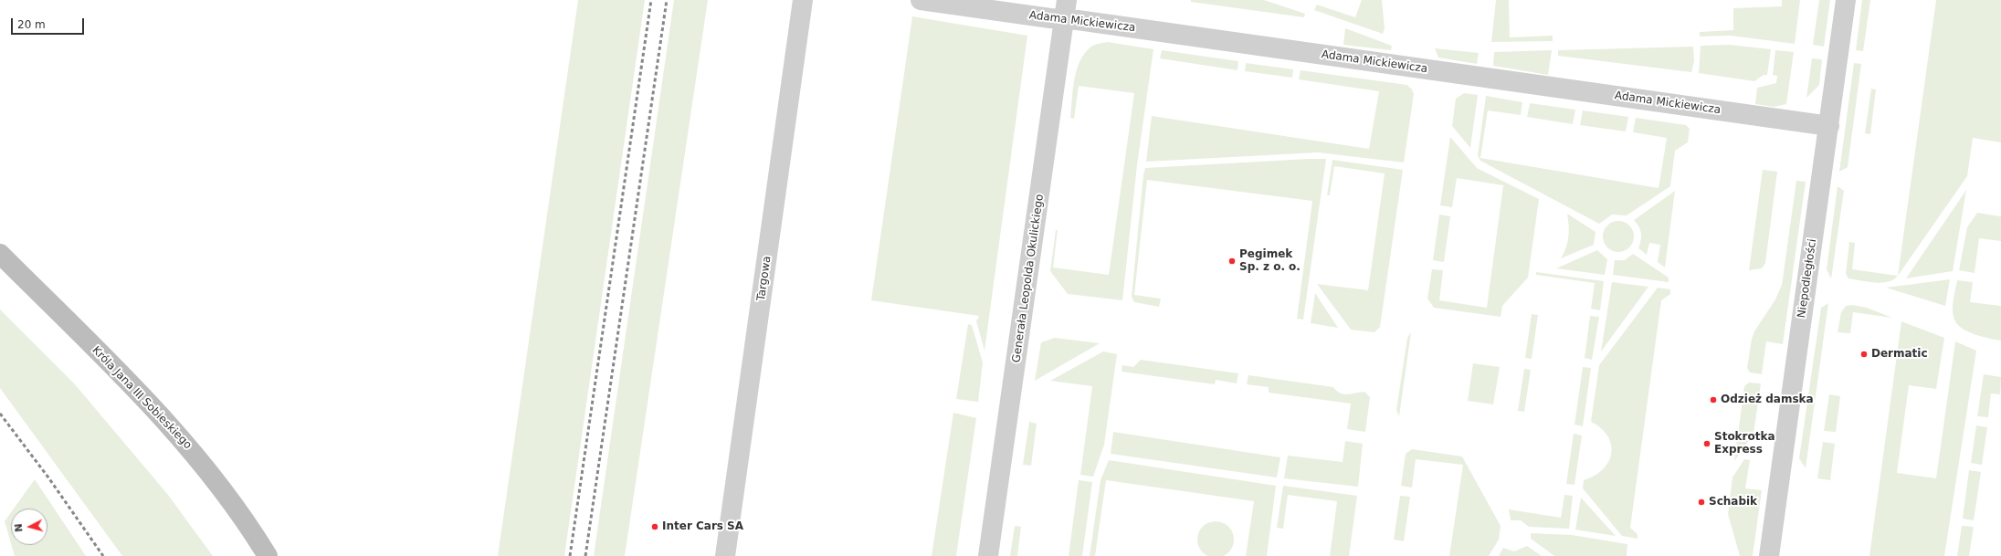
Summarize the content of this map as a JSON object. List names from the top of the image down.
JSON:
{
  "streets": {
    "main road": ["Króla Jana III Sobieskiego"],
    "street": [
      "Adama Mickiewicza",
      "Targowa",
      "Generała Leopolda Okulickiego",
      "Niepodległości"
    ]
  },
  "crossings": [
    ["Adama Mickiewicza", "Generała Leopolda Okulickiego"],
    ["Adama Mickiewicza", "Niepodległości"]
  ],
  "places": [
    "Pegimek Sp. z o. o.",
    "Dermatic",
    "Odzież damska",
    "Stokrotka Express",
    "Schabik",
    "Inter Cars SA"
  ],
  "scale_bar": "20 m",
  "north": "left"
}
